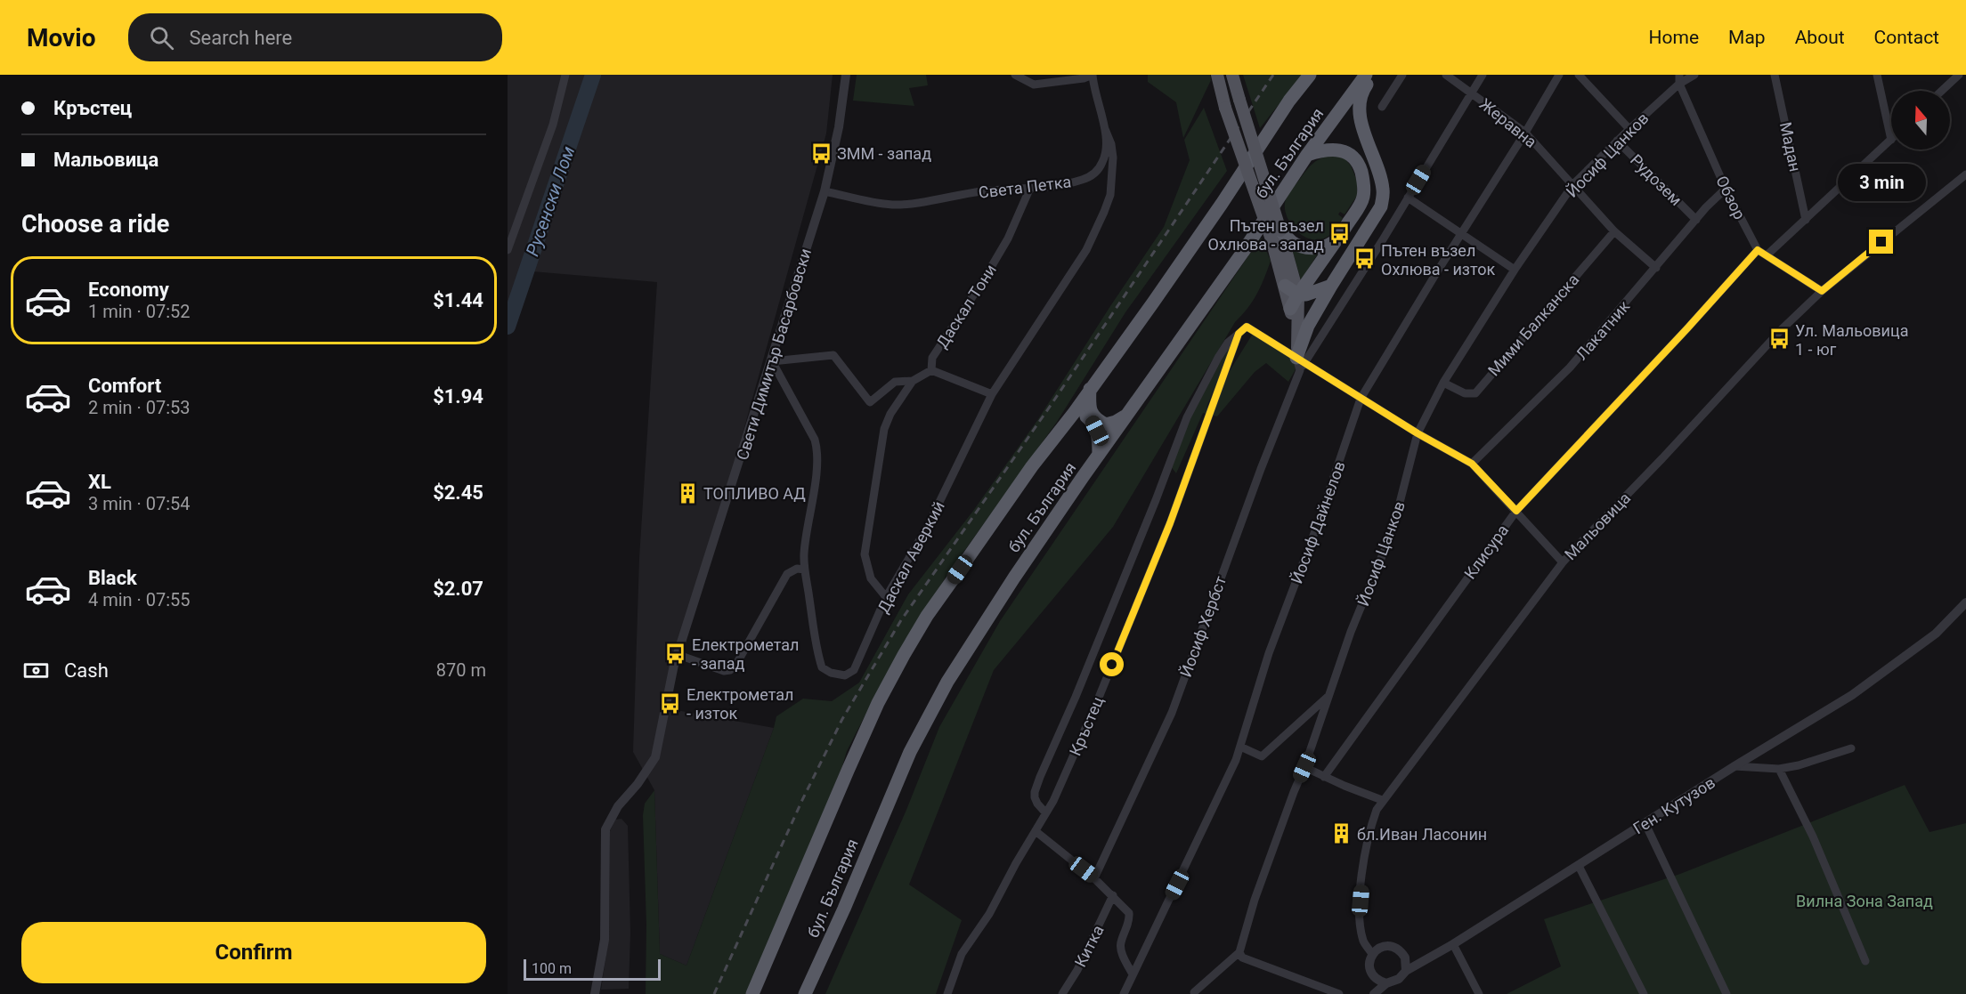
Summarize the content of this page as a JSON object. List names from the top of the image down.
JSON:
{
  "streets": {
    "highway": ["бул. България"],
    "street": [
      "Жеравна",
      "Мадан",
      "Йосиф Цанков",
      "Рудозем",
      "Света Петка",
      "Обзор",
      "Даскал Тони",
      "Мими Балканска",
      "Лакатник",
      "Свети Димитър Басарбовски",
      "Йосиф Дайнелов",
      "Мальовица",
      "Клисура",
      "Даскал Аверкий",
      "Йосиф Хербст",
      "Кръстец",
      "Ген. Кутузов",
      "Китка"
    ]
  },
  "crossings": [
    ["Жеравна", "Йосиф Цанков"],
    ["Жеравна", "Мими Балканска"],
    ["Жеравна", "Лакатник"],
    ["Жеравна", "Йосиф Дайнелов"],
    ["Жеравна", "Йосиф Хербст"],
    ["Йосиф Цанков", "Рудозем"],
    ["Йосиф Цанков", "Обзор"],
    ["Йосиф Цанков", "Мими Балканска"],
    ["Рудозем", "Лакатник"],
    ["Света Петка", "Даскал Тони"],
    ["Света Петка", "Свети Димитър Басарбовски"],
    ["Света Петка", "Даскал Аверкий"],
    ["Обзор", "Лакатник"],
    ["Обзор", "Клисура"],
    ["Свети Димитър Басарбовски", "Даскал Аверкий"],
    ["Мальовица", "Ген. Кутузов"],
    ["Йосиф Хербст", "Кръстец"]
  ],
  "water": ["Русенски Лом"],
  "parks": ["Вилна Зона Запад"],
  "places": {
    "bus stop": [
      "ЗММ - запад",
      "Пътен възел Охлюва - запад",
      "Пътен възел Охлюва - изток",
      "Ул. Мальовица 1 - юг",
      "Електрометал - запад",
      "Електрометал - изток"
    ],
    "building": ["ТОПЛИВО АД", "бл.Иван Ласонин"]
  },
  "scale_bar": "100 m",
  "north": "top",
  "page": {
    "header": "Movio",
    "search": "Search here",
    "nav": [
      "Home",
      "Map",
      "About",
      "Contact"
    ],
    "banner": ["Кръстец", "Мальовица"],
    "bubble": "3 min",
    "heading": "Choose a ride",
    "list": [
      {
        "name": "Economy",
        "note": "1 min · 07:52",
        "value": "$1.44"
      },
      {
        "name": "Comfort",
        "note": "2 min · 07:53",
        "value": "$1.94"
      },
      {
        "name": "XL",
        "note": "3 min · 07:54",
        "value": "$2.45"
      },
      {
        "name": "Black",
        "note": "4 min · 07:55",
        "value": "$2.07"
      }
    ],
    "pay": ["Cash", "870 m"],
    "buttons": "Confirm",
    "scale": "100 m"
  }
}
